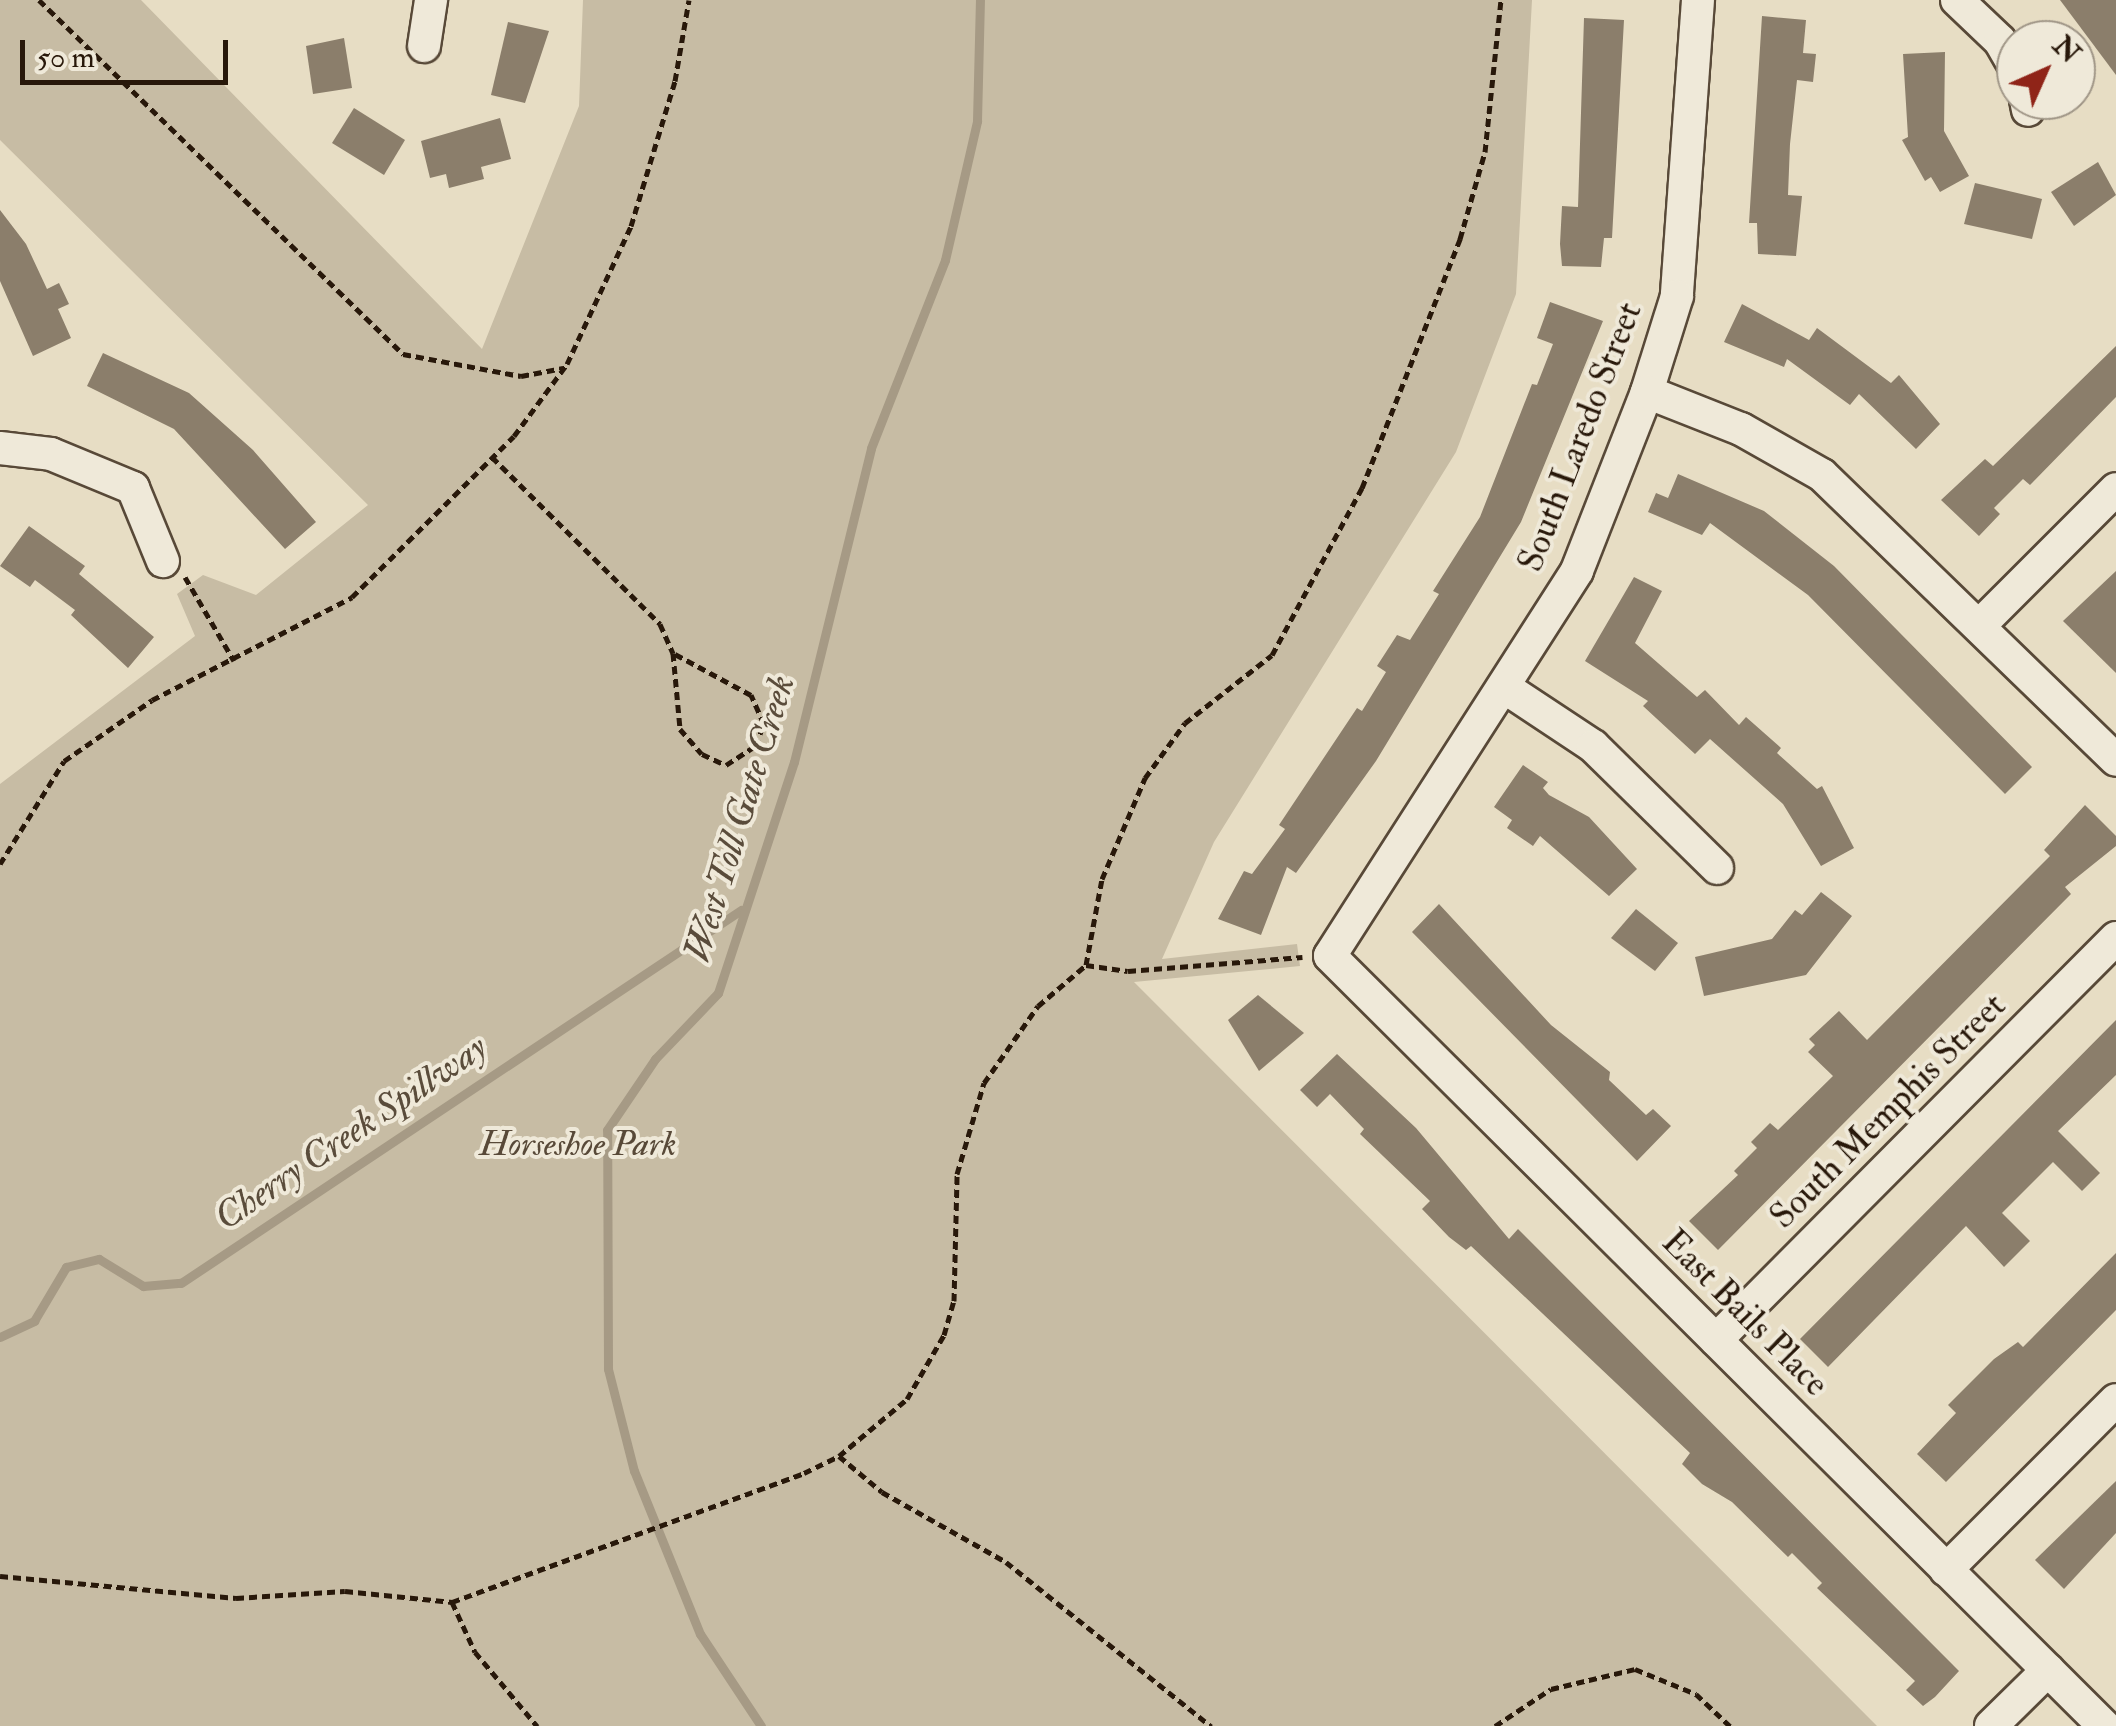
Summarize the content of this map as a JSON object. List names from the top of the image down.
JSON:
{
  "streets": {
    "street": ["South Laredo Street", "South Memphis Street", "East Bails Place"]
  },
  "crossings": [
    ["South Laredo Street", "East Bails Place"],
    ["South Memphis Street", "East Bails Place"]
  ],
  "water": ["West Toll Gate Creek", "Cherry Creek Spillway"],
  "parks": ["Horseshoe Park"],
  "scale_bar": "50 m",
  "north": "top right"
}
